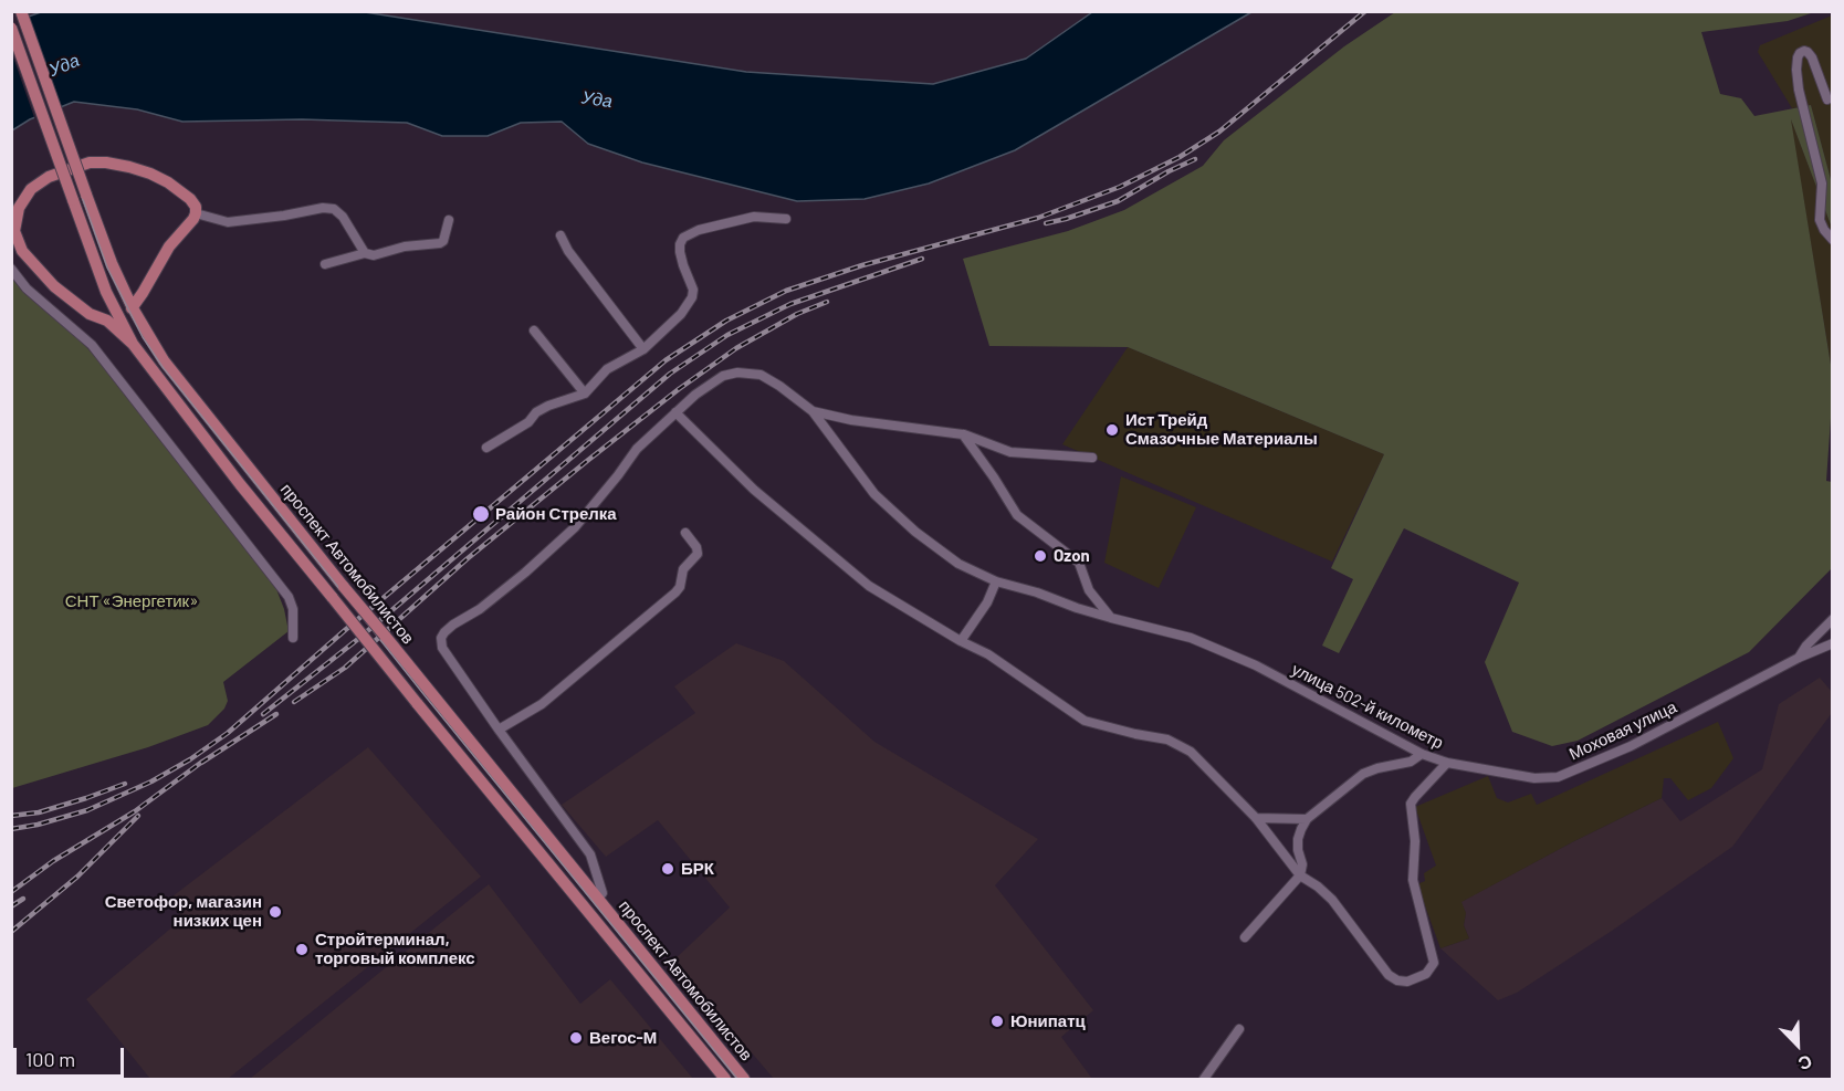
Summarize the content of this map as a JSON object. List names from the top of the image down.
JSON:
{
  "streets": {
    "main road": ["проспект Автомобилистов"],
    "street": ["улица 502-й километр", "Моховая улица"]
  },
  "crossings": [
    ["улица 502-й километр", "Моховая улица"]
  ],
  "water": ["Уда"],
  "parks": ["СНТ «Энергетик»"],
  "places": [
    "Ист Трейд Смазочные Материалы",
    "Район Стрелка",
    "Ozon",
    "БРК",
    "Светофор, магазин низких цен",
    "Стройтерминал, торговый комплекс",
    "Юнипатц",
    "Вегос-М"
  ],
  "scale_bar": "100 m",
  "north": "bottom right"
}
